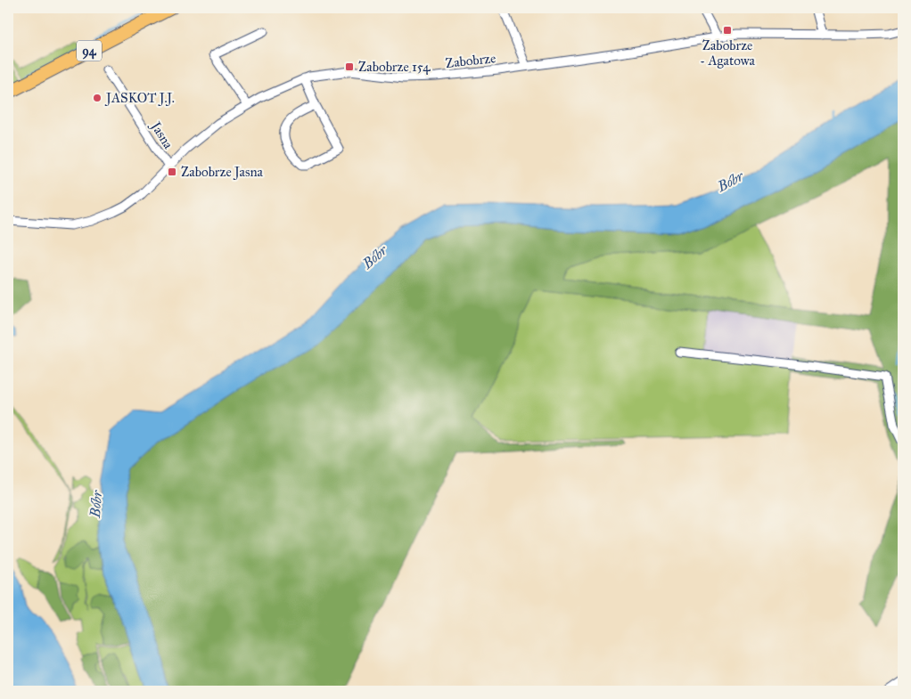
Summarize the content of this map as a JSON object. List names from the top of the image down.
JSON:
{
  "streets": {
    "main road": ["94"],
    "street": ["Zabobrze", "Jasna"]
  },
  "crossings": [
    ["Zabobrze", "Jasna"]
  ],
  "water": ["Bóbr"],
  "places": {
    "transit": ["Zabobrze - Agatowa", "Zabobrze 154", "Zabobrze Jasna"],
    "other": ["JASKOT J.J."]
  }
}
